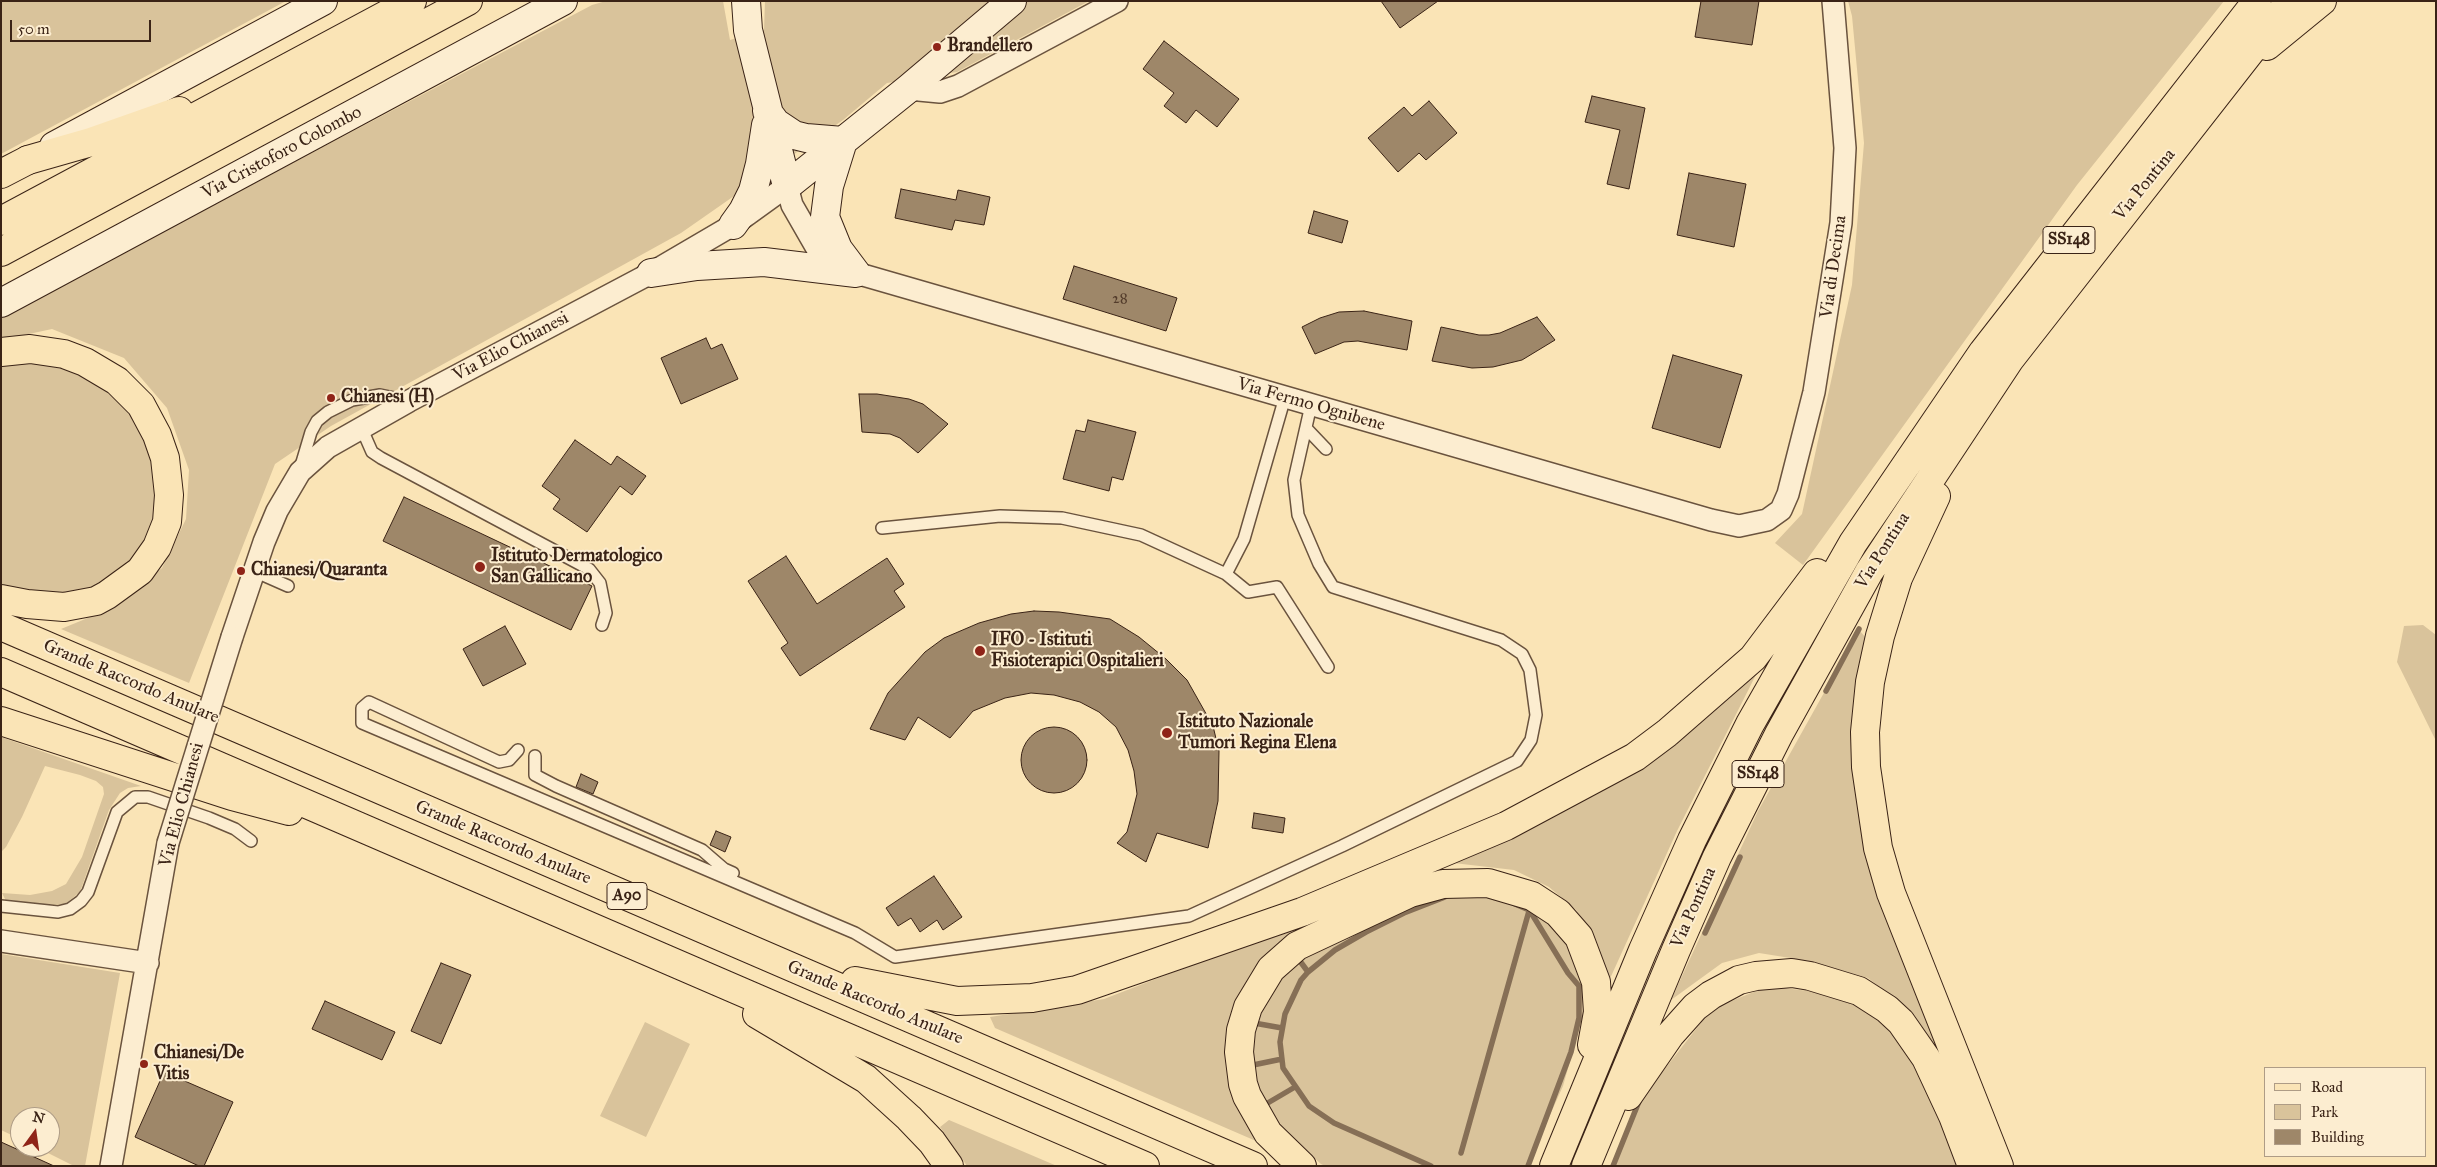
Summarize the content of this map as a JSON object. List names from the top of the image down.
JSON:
{
  "streets": {
    "main road": [
      "Via Cristoforo Colombo",
      "Via Pontina",
      "SS148",
      "Grande Raccordo Anulare",
      "A90"
    ],
    "street": ["Via di Decima", "Via Elio Chianesi", "Via Fermo Ognibene"]
  },
  "crossings": [
    ["Via di Decima", "Via Fermo Ognibene"],
    ["Via Elio Chianesi", "Via Fermo Ognibene"]
  ],
  "places": [
    "Brandellero",
    "Chianesi (H)",
    "Istituto Dermatologico San Gallicano",
    "Chianesi/Quaranta",
    "IFO - Istituti Fisioterapici Ospitalieri",
    "Istituto Nazionale Tumori Regina Elena",
    "Chianesi/De Vitis"
  ],
  "house_numbers": ["28"],
  "legend": ["Road", "Park", "Building"],
  "scale_bar": "50 m",
  "north": "top"
}
